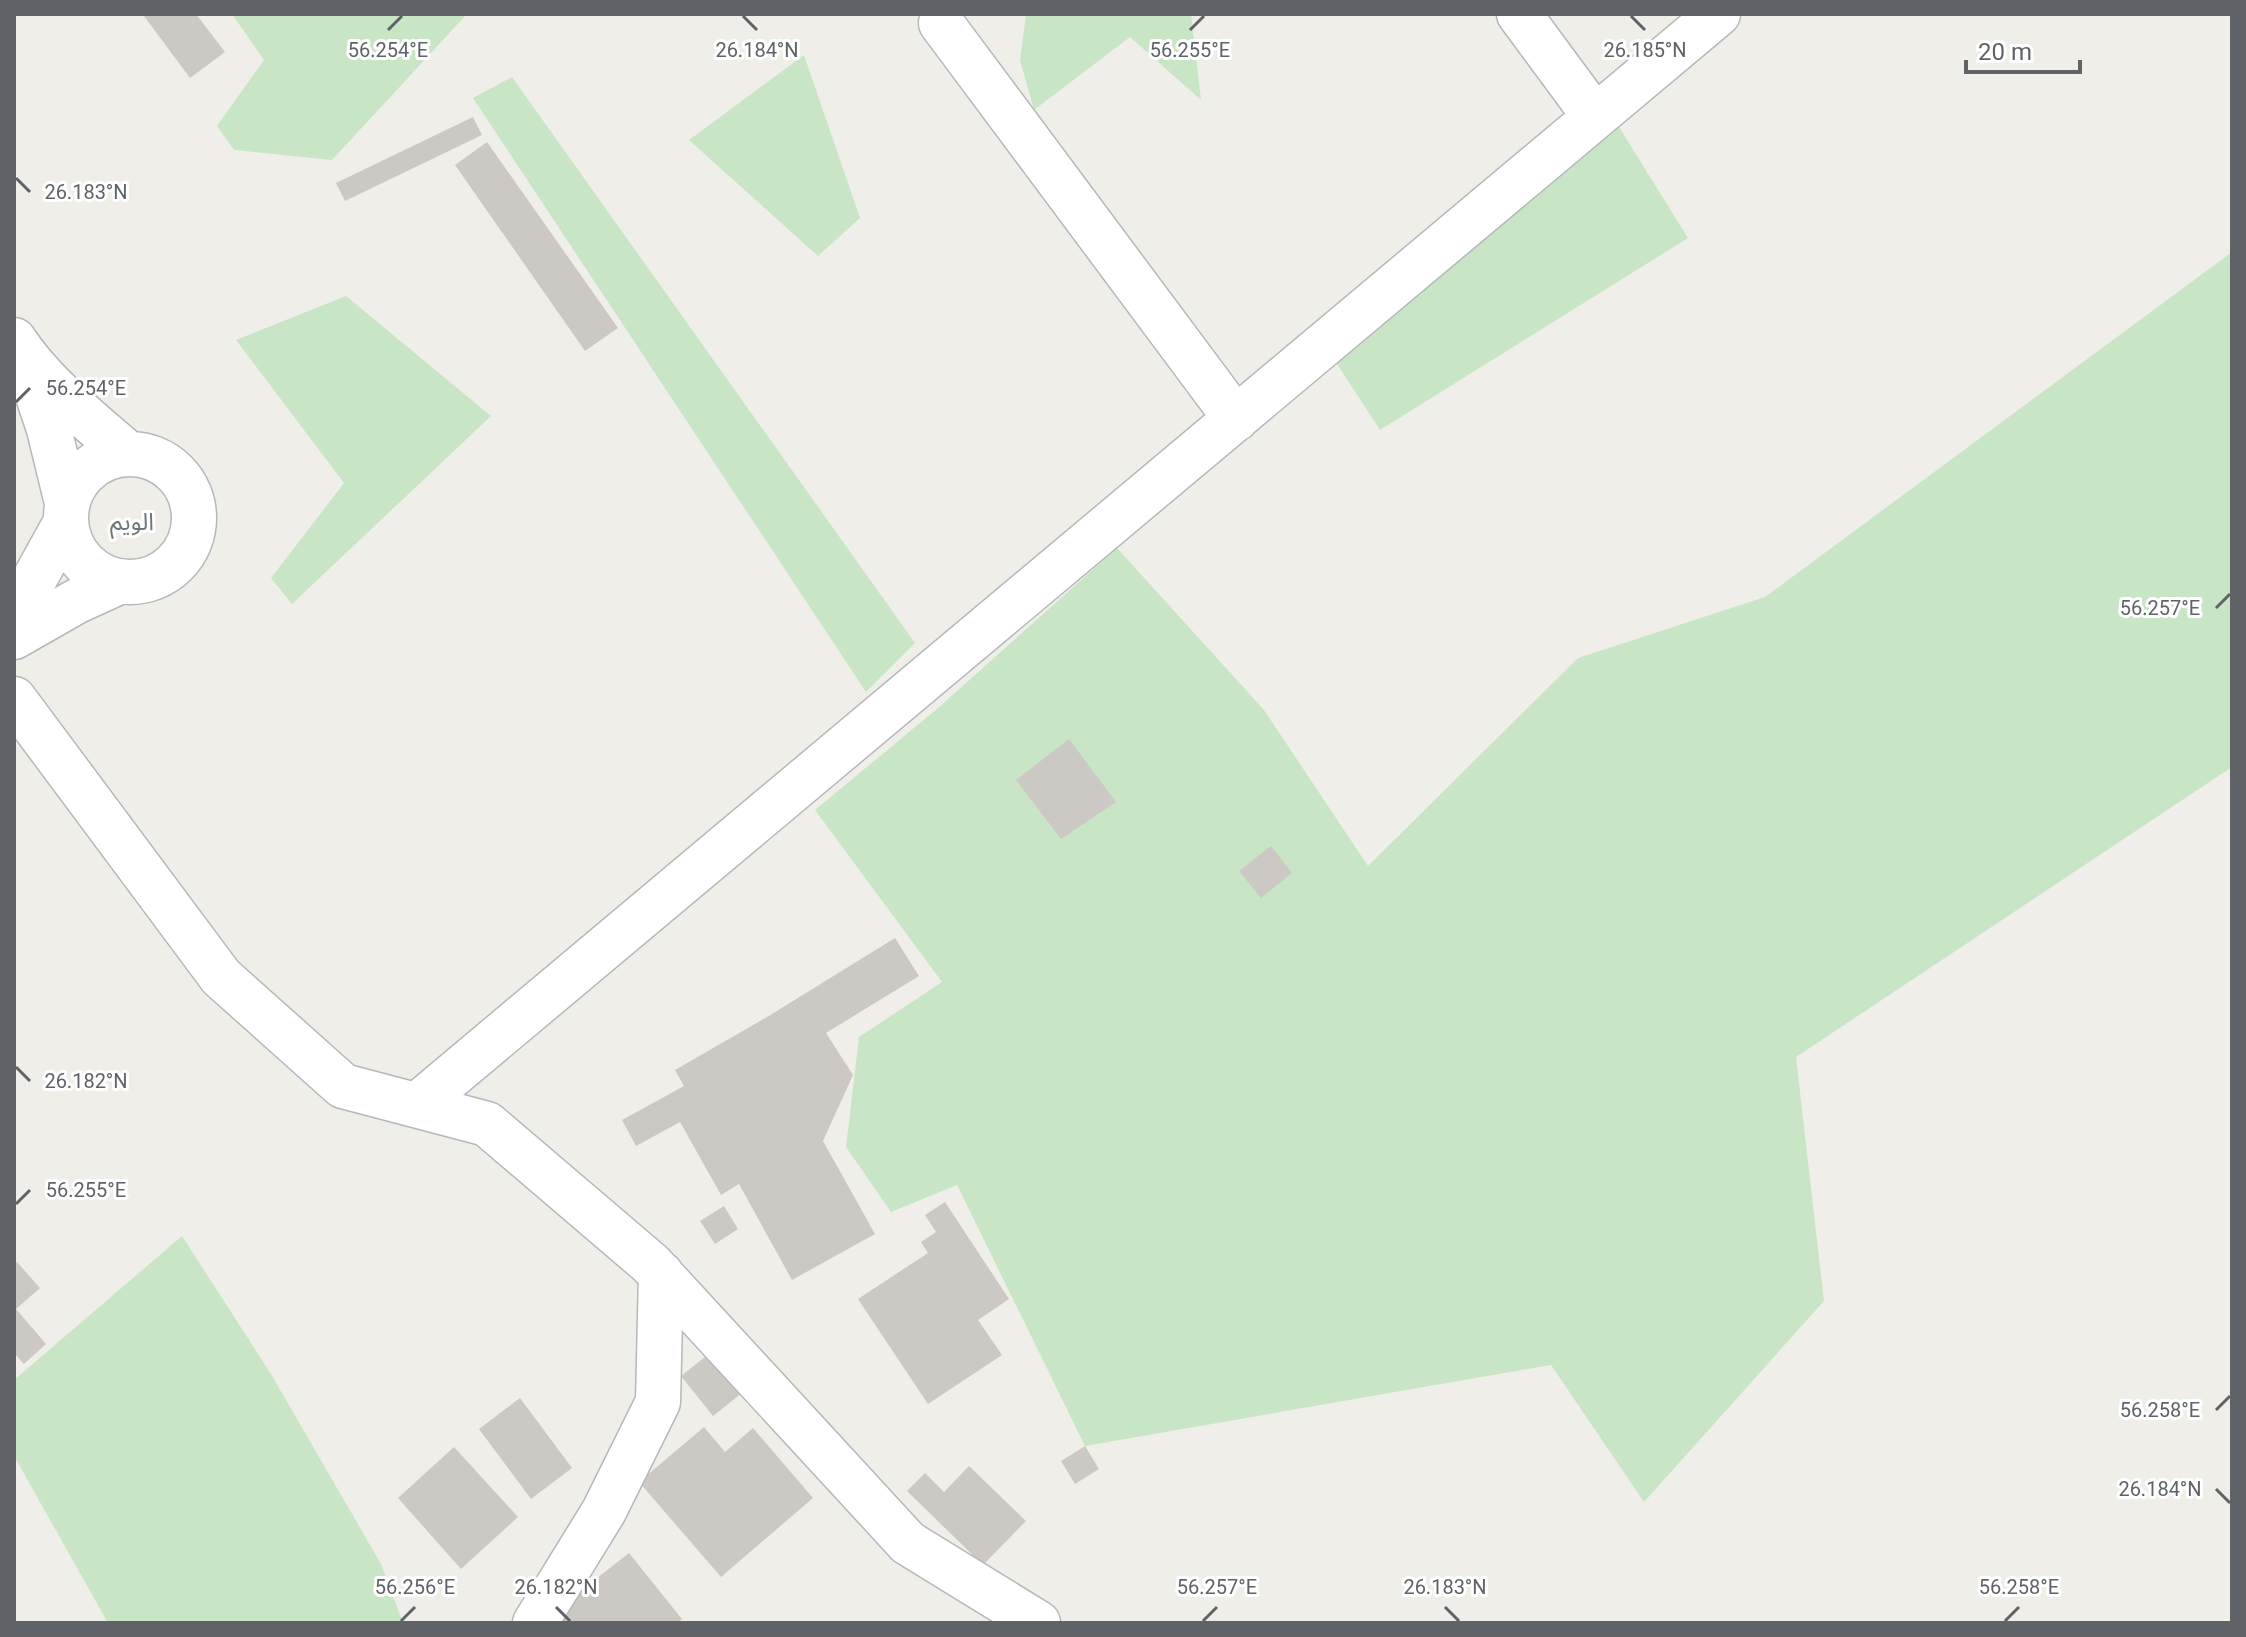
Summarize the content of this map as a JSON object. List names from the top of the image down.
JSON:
{
  "districts": ["الويم"],
  "scale_bar": "20 m",
  "coordinates": [
    "56.254°E",
    "26.184°N",
    "56.255°E",
    "26.185°N",
    "26.183°N",
    "56.257°E",
    "26.182°N",
    "56.258°E",
    "56.256°E"
  ]
}
